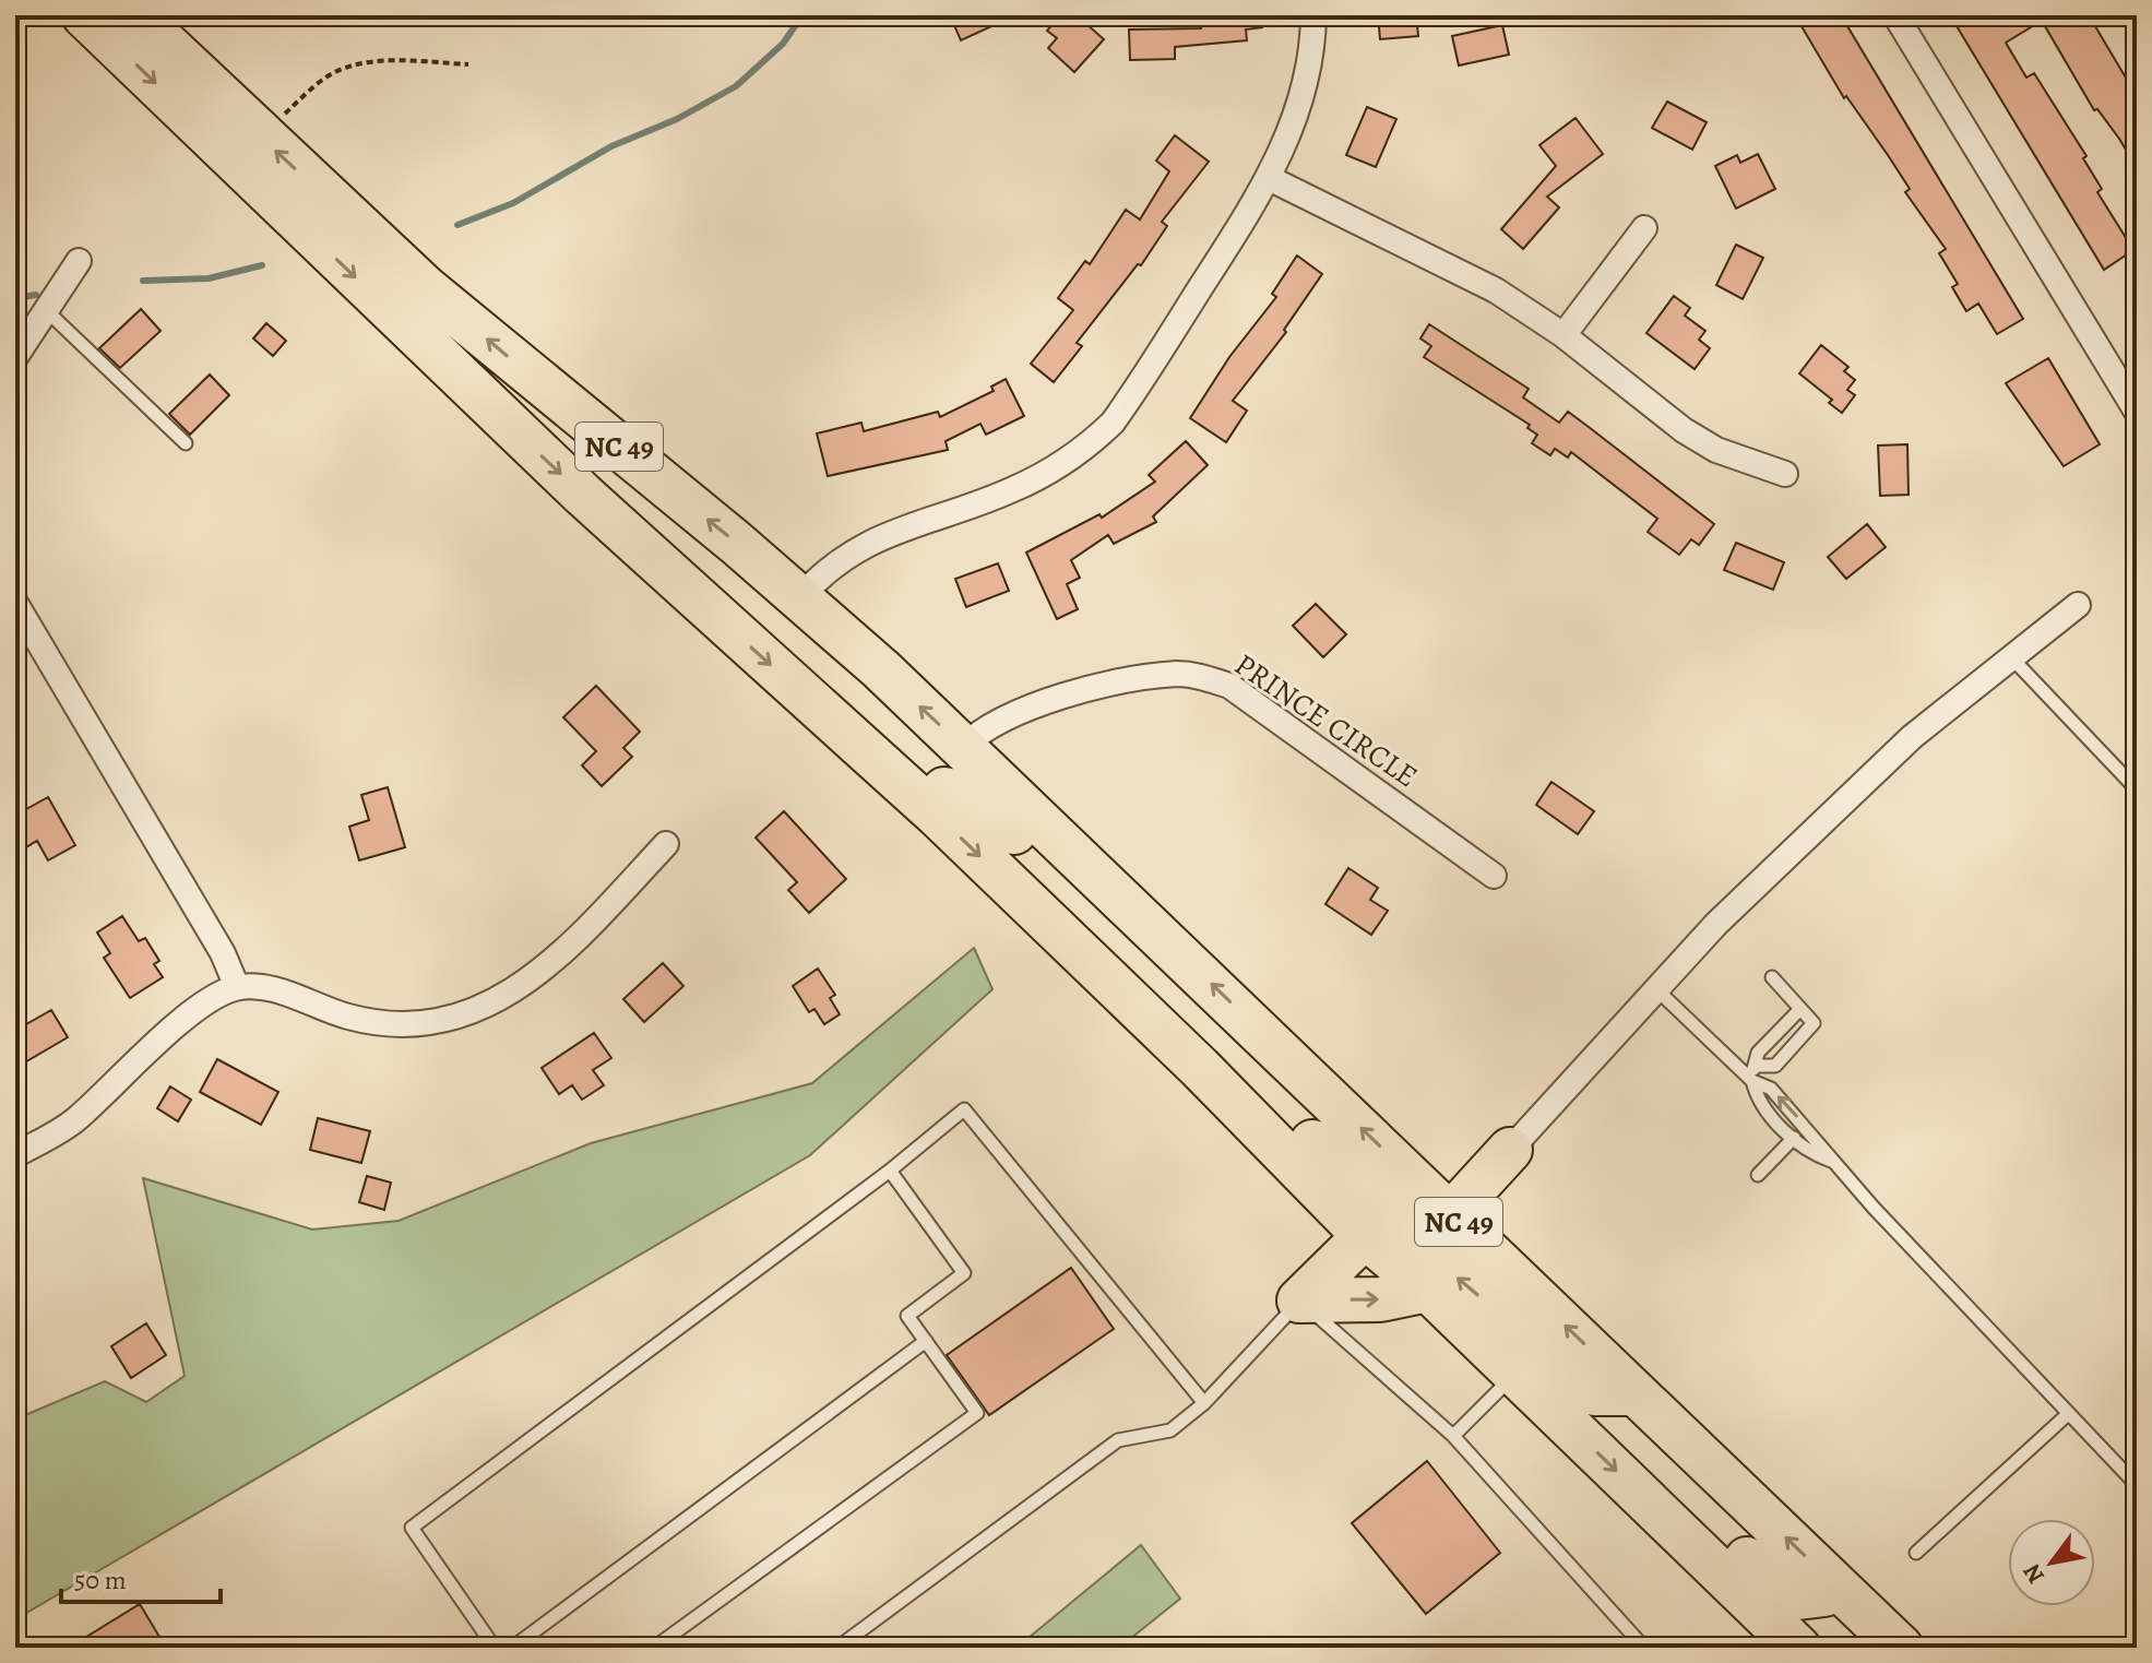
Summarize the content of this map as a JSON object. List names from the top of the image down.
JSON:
{
  "streets": {
    "highway": ["NC 49"],
    "street": ["PRINCE CIRCLE"]
  },
  "crossings": [
    ["NC 49", "PRINCE CIRCLE"]
  ],
  "scale_bar": "50 m",
  "north": "bottom left"
}
